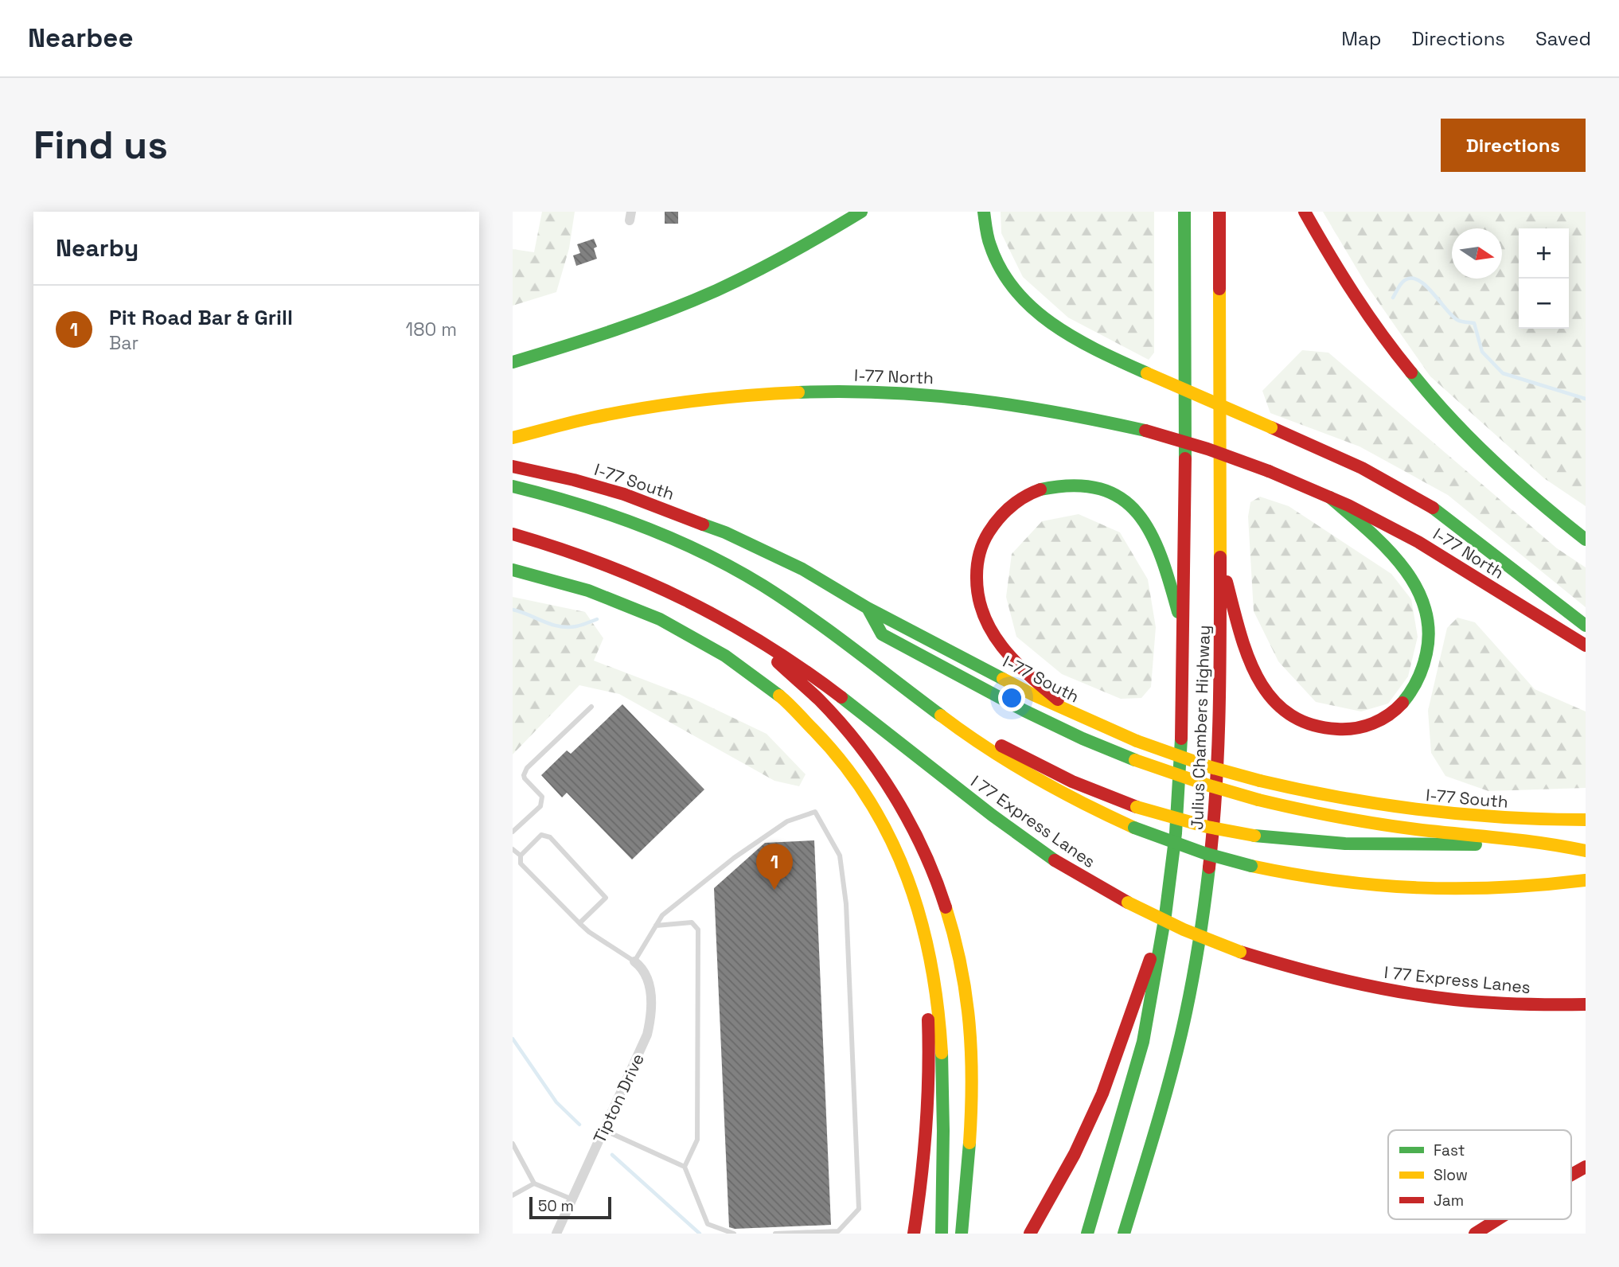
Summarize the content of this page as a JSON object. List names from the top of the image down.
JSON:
{
  "streets": {
    "highway": [
      "I-77 North",
      "I-77 South",
      "Julius Chambers Highway",
      "I 77 Express Lanes"
    ],
    "street": ["Tipton Drive"]
  },
  "legend": ["Fast", "Slow", "Jam"],
  "scale_bar": "50 m",
  "north": "right",
  "page": {
    "header": "Nearbee",
    "nav": ["Map", "Directions", "Saved"],
    "buttons": "Directions",
    "title": "Find us",
    "heading": "Nearby",
    "map_buttons": ["+", "−"],
    "list": [
      {
        "mark": "1",
        "name": "Pit Road Bar & Grill",
        "note": "Bar",
        "value": "180 m"
      }
    ],
    "pins": "1",
    "scale": "50 m"
  }
}
